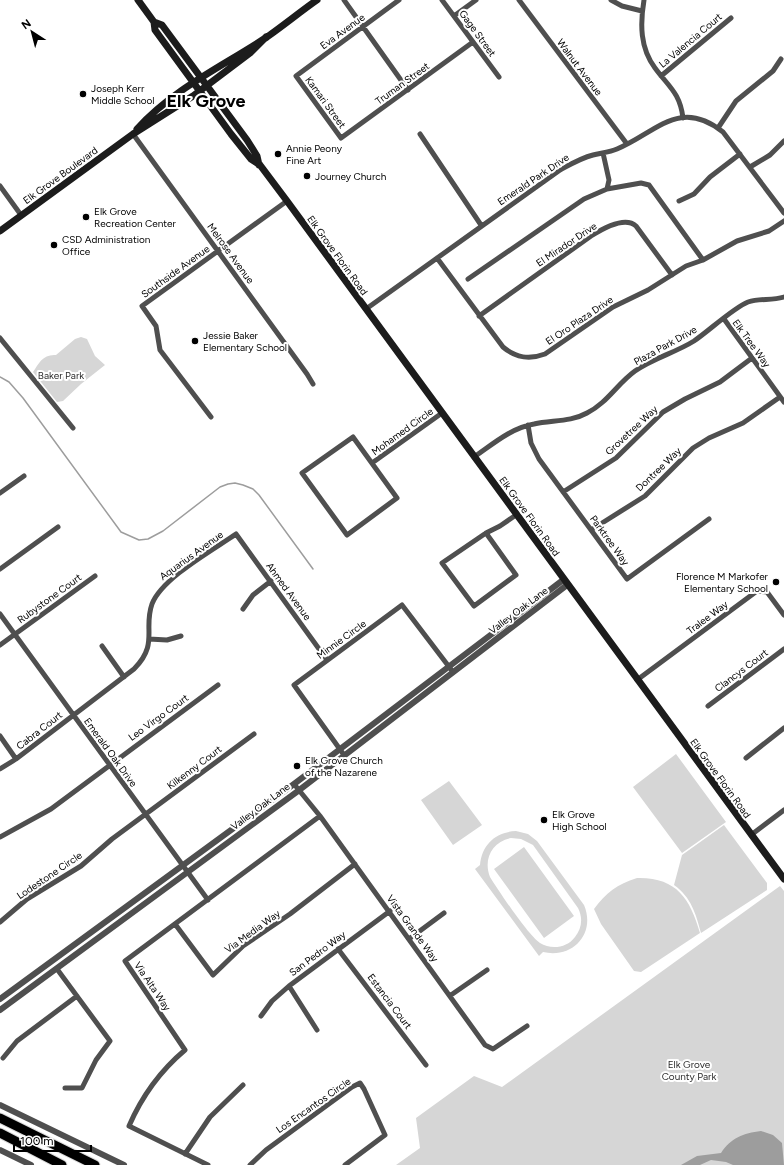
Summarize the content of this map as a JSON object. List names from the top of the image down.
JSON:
{
  "streets": {
    "main road": ["Elk Grove Boulevard", "Elk Grove Florin Road"],
    "street": [
      "Eva Avenue",
      "Gage Street",
      "La Valencia Court",
      "Walnut Avenue",
      "Truman Street",
      "Kamari Street",
      "Emerald Park Drive",
      "El Mirador Drive",
      "Melrose Avenue",
      "Southside Avenue",
      "El Oro Plaza Drive",
      "Elk Tree Way",
      "Plaza Park Drive",
      "Grovetree Way",
      "Mohamed Circle",
      "Dontree Way",
      "Parktree Way",
      "Aquarius Avenue",
      "Ahmed Avenue",
      "Rubystone Court",
      "Valley Oak Lane",
      "Tralee Way",
      "Minnie Circle",
      "Clancys Court",
      "Leo Virgo Court",
      "Cabra Court",
      "Emerald Oak Drive",
      "Kilkenny Court",
      "Lodestone Circle",
      "Vista Grande Way",
      "Via Media Way",
      "San Pedro Way",
      "Via Alta Way",
      "Estancia Court",
      "Los Encantos Circle"
    ]
  },
  "crossings": [
    ["Eva Avenue", "Kamari Street"],
    ["Gage Street", "Truman Street"],
    ["Walnut Avenue", "Emerald Park Drive"],
    ["Truman Street", "Kamari Street"],
    ["Elk Grove Boulevard", "Melrose Avenue"],
    ["Elk Grove Boulevard", "Elk Grove Florin Road"],
    ["Emerald Park Drive", "Elk Grove Florin Road"],
    ["Emerald Park Drive", "El Oro Plaza Drive"],
    ["El Mirador Drive", "El Oro Plaza Drive"],
    ["Melrose Avenue", "Southside Avenue"],
    ["Elk Grove Florin Road", "Southside Avenue"],
    ["Elk Grove Florin Road", "Plaza Park Drive"],
    ["Elk Grove Florin Road", "Mohamed Circle"],
    ["Elk Grove Florin Road", "Valley Oak Lane"],
    ["Elk Grove Florin Road", "Tralee Way"],
    ["Elk Tree Way", "Plaza Park Drive"],
    ["Elk Tree Way", "Grovetree Way"],
    ["Elk Tree Way", "Dontree Way"],
    ["Plaza Park Drive", "Parktree Way"],
    ["Grovetree Way", "Parktree Way"],
    ["Dontree Way", "Parktree Way"],
    ["Aquarius Avenue", "Ahmed Avenue"],
    ["Aquarius Avenue", "Cabra Court"],
    ["Aquarius Avenue", "Emerald Oak Drive"],
    ["Ahmed Avenue", "Minnie Circle"],
    ["Rubystone Court", "Emerald Oak Drive"],
    ["Valley Oak Lane", "Minnie Circle"],
    ["Valley Oak Lane", "Emerald Oak Drive"],
    ["Valley Oak Lane", "Vista Grande Way"],
    ["Leo Virgo Court", "Emerald Oak Drive"],
    ["Cabra Court", "Emerald Oak Drive"],
    ["Emerald Oak Drive", "Kilkenny Court"],
    ["Emerald Oak Drive", "Lodestone Circle"],
    ["Emerald Oak Drive", "Via Alta Way"],
    ["Kilkenny Court", "Lodestone Circle"],
    ["Vista Grande Way", "Via Media Way"],
    ["Vista Grande Way", "San Pedro Way"],
    ["Vista Grande Way", "Via Alta Way"],
    ["Via Media Way", "Via Alta Way"],
    ["San Pedro Way", "Estancia Court"]
  ],
  "districts": ["Elk Grove"],
  "parks": ["Baker Park", "Elk Grove County Park"],
  "places": [
    "Joseph Kerr Middle School",
    "Annie Peony Fine Art",
    "Journey Church",
    "Elk Grove Recreation Center",
    "CSD Administration Office",
    "Jessie Baker Elementary School",
    "Florence M Markofer Elementary School",
    "Elk Grove Church of the Nazarene",
    "Elk Grove High School"
  ],
  "scale_bar": "100 m",
  "north": "top left"
}
